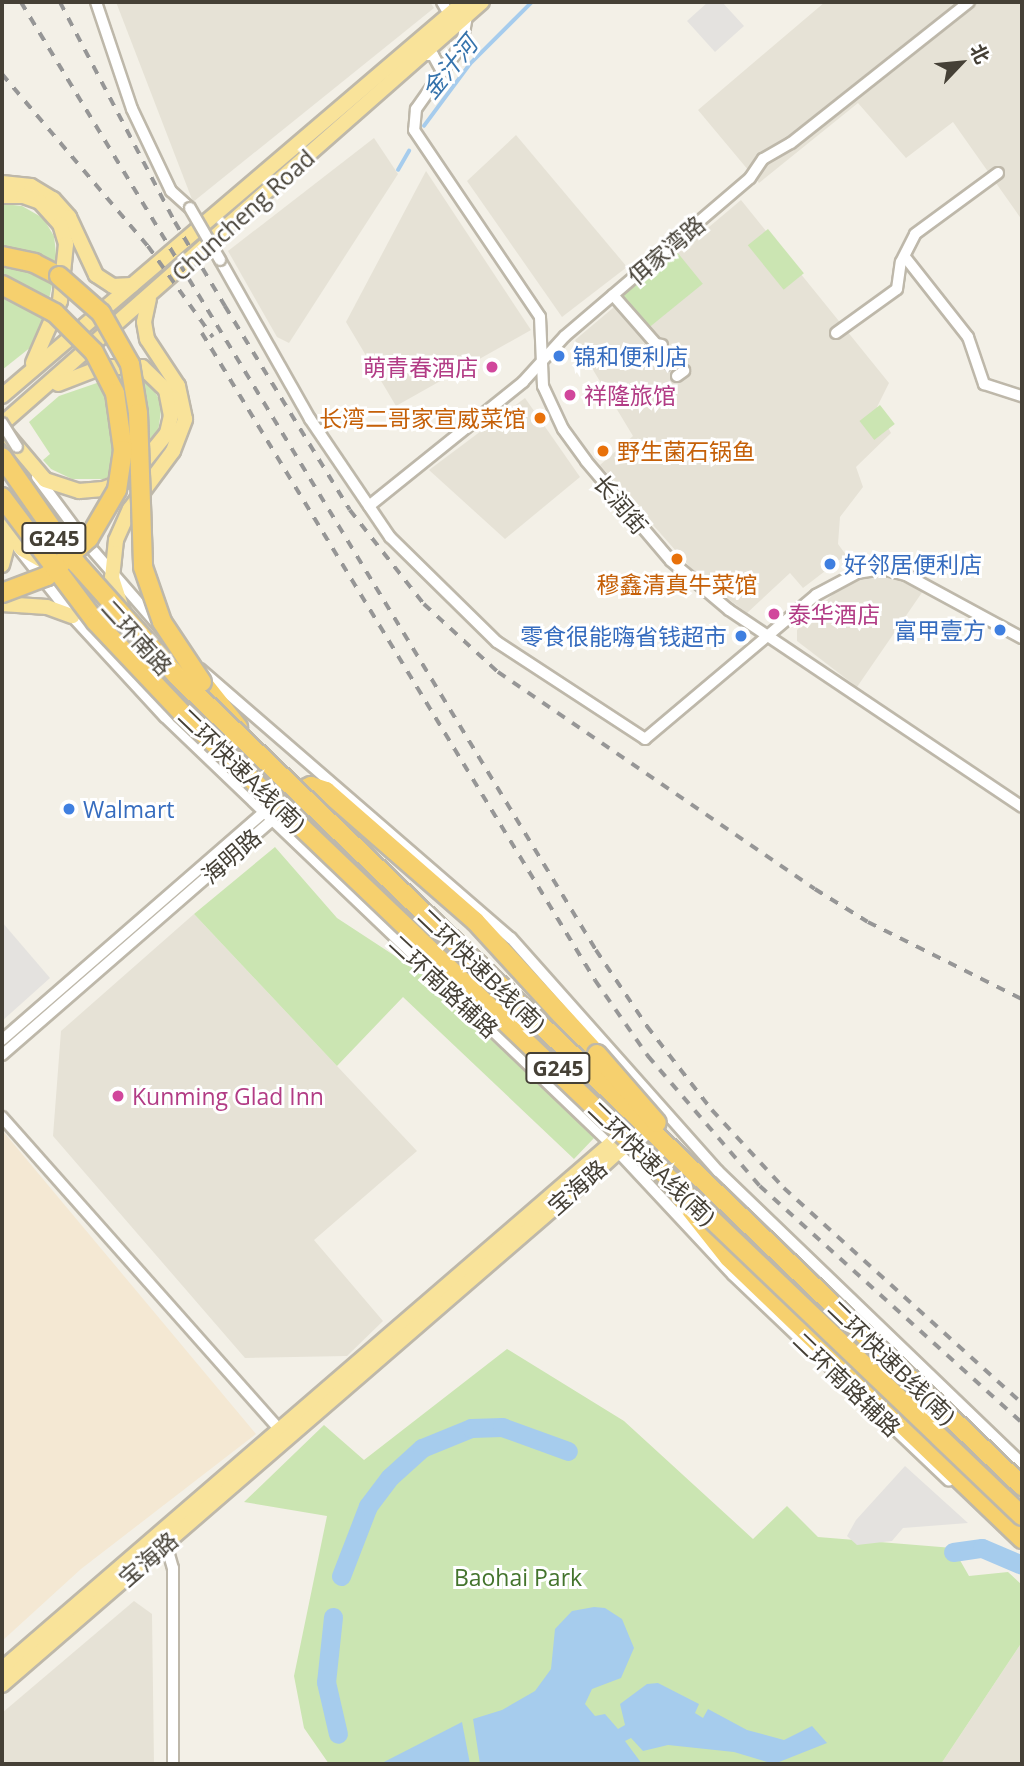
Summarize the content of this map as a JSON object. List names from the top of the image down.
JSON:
{
  "streets": {
    "highway": ["二环快速A线(南)", "二环快速B线(南)"],
    "main road": [
      "Chuncheng Road",
      "G245",
      "二环南路",
      "宝海路"
    ],
    "street": [
      "佴家湾路",
      "长润街",
      "海明路",
      "二环南路辅路"
    ]
  },
  "crossings": [
    ["Chuncheng Road", "长润街"],
    ["佴家湾路", "长润街"],
    ["二环南路", "二环快速A线(南)"],
    ["二环南路", "海明路"],
    ["二环南路", "二环快速B线(南)"],
    ["二环南路", "宝海路"],
    ["海明路", "二环快速B线(南)"],
    ["海明路", "二环南路辅路"],
    ["二环南路辅路", "宝海路"]
  ],
  "water": ["金汁河"],
  "parks": ["Baohai Park"],
  "places": [
    "锦和便利店",
    "萌青春酒店",
    "祥隆旅馆",
    "长湾二哥家宣威菜馆",
    "野生菌石锅鱼",
    "穆鑫清真牛菜馆",
    "好邻居便利店",
    "泰华酒店",
    "富甲壹方",
    "零食很能嗨省钱超市",
    "Walmart",
    "Kunming Glad Inn"
  ],
  "north": "top right"
}
